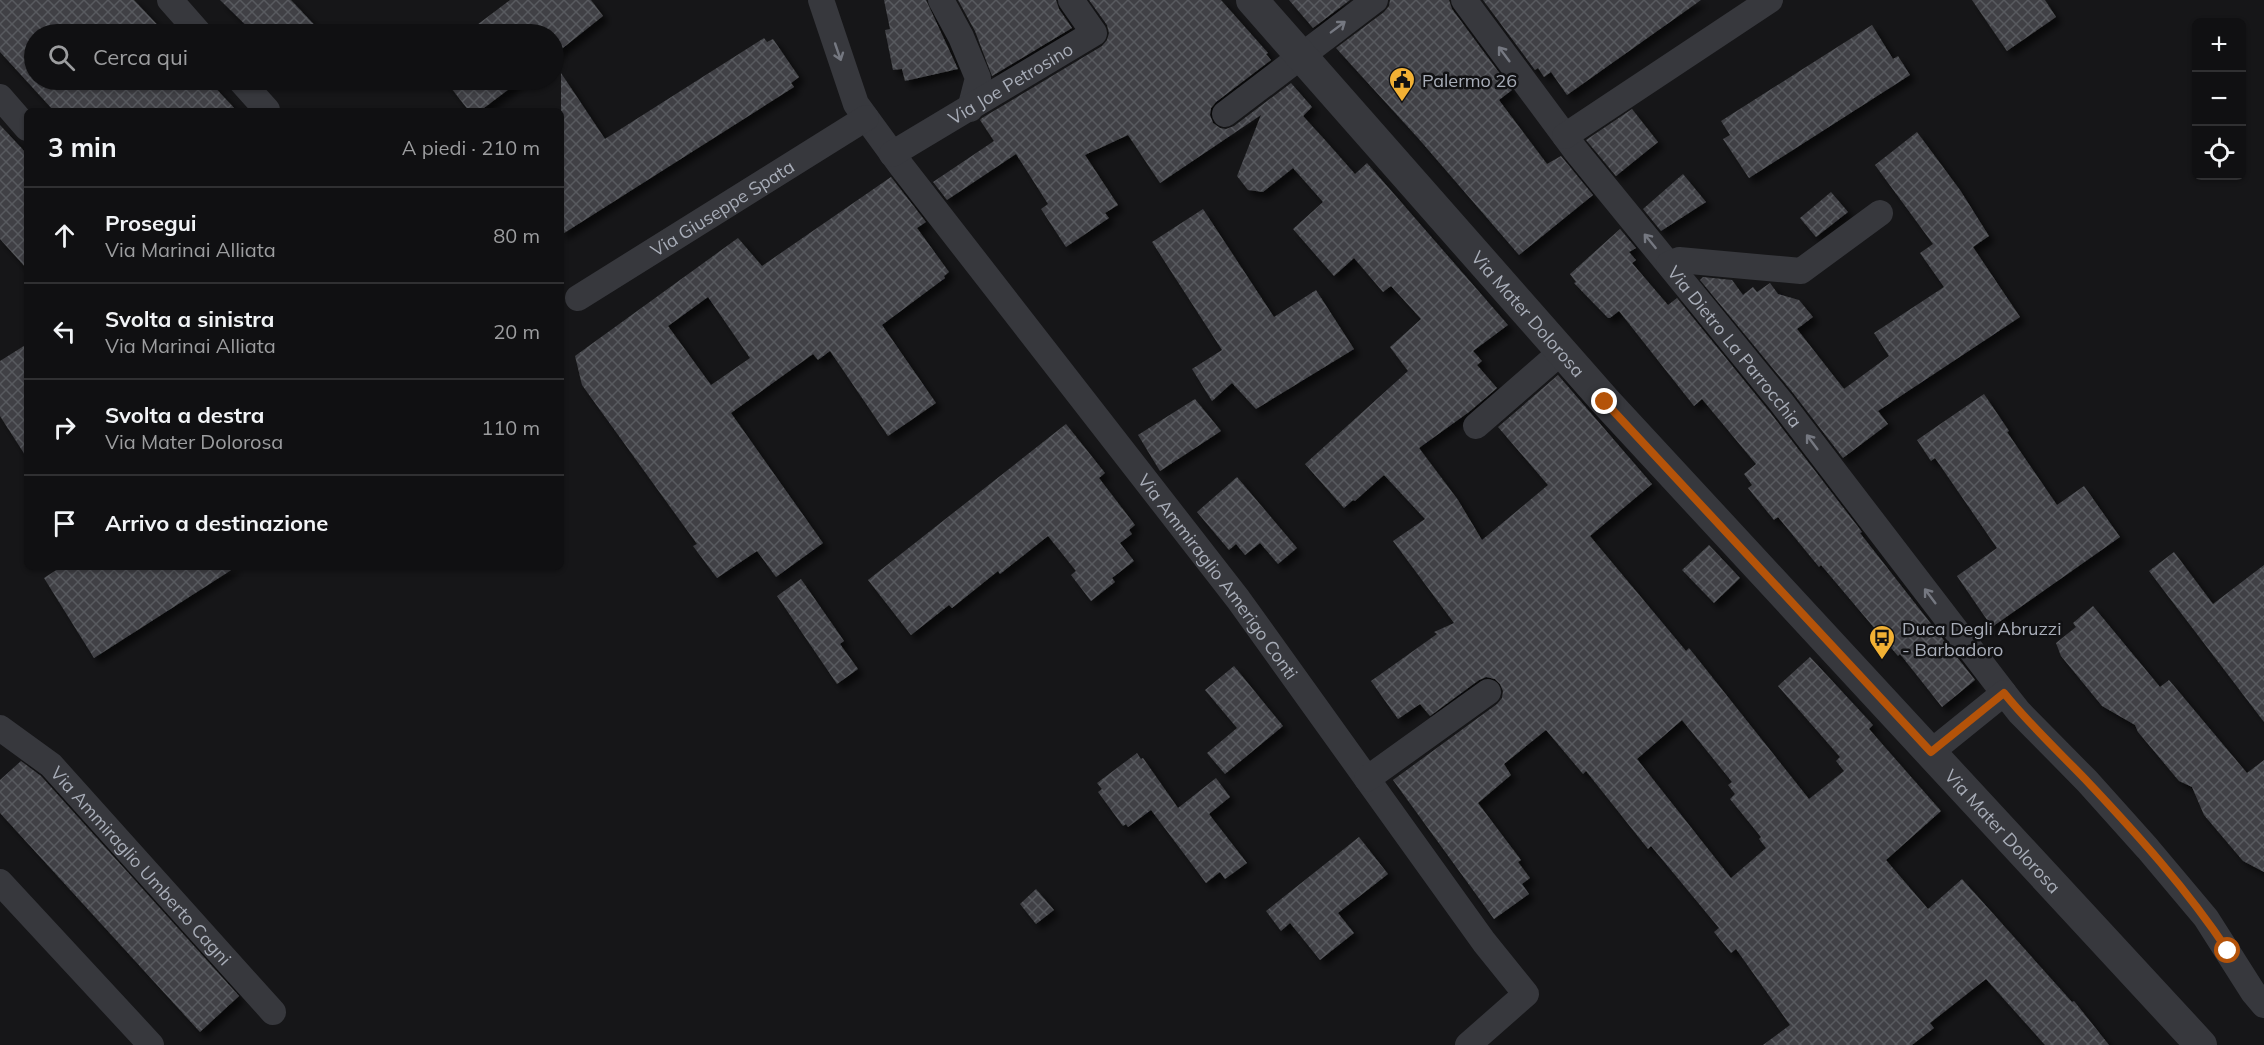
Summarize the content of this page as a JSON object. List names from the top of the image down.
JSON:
{
  "streets": {
    "street": [
      "Via Joe Petrosino",
      "Via Giuseppe Spata",
      "Via Mater Dolorosa",
      "Via Dietro La Parrocchia",
      "Via Ammiraglio Amerigo Conti",
      "Via Ammiraglio Umberto Cagni"
    ]
  },
  "crossings": [
    ["Via Joe Petrosino", "Via Ammiraglio Amerigo Conti"],
    ["Via Giuseppe Spata", "Via Ammiraglio Amerigo Conti"]
  ],
  "one_way": ["Via Dietro La Parrocchia"],
  "places": {
    "public building": ["Palermo 26"],
    "bus stop": ["Duca Degli Abruzzi - Barbadoro"]
  },
  "page": {
    "map_buttons": ["+", "−"],
    "search": "Cerca qui",
    "heading": ["3 min", "A piedi · 210 m"],
    "list": [
      ["Prosegui", "Via Marinai Alliata", "80 m"],
      ["Svolta a sinistra", "Via Marinai Alliata", "20 m"],
      ["Svolta a destra", "Via Mater Dolorosa", "110 m"],
      "Arrivo a destinazione"
    ]
  }
}
